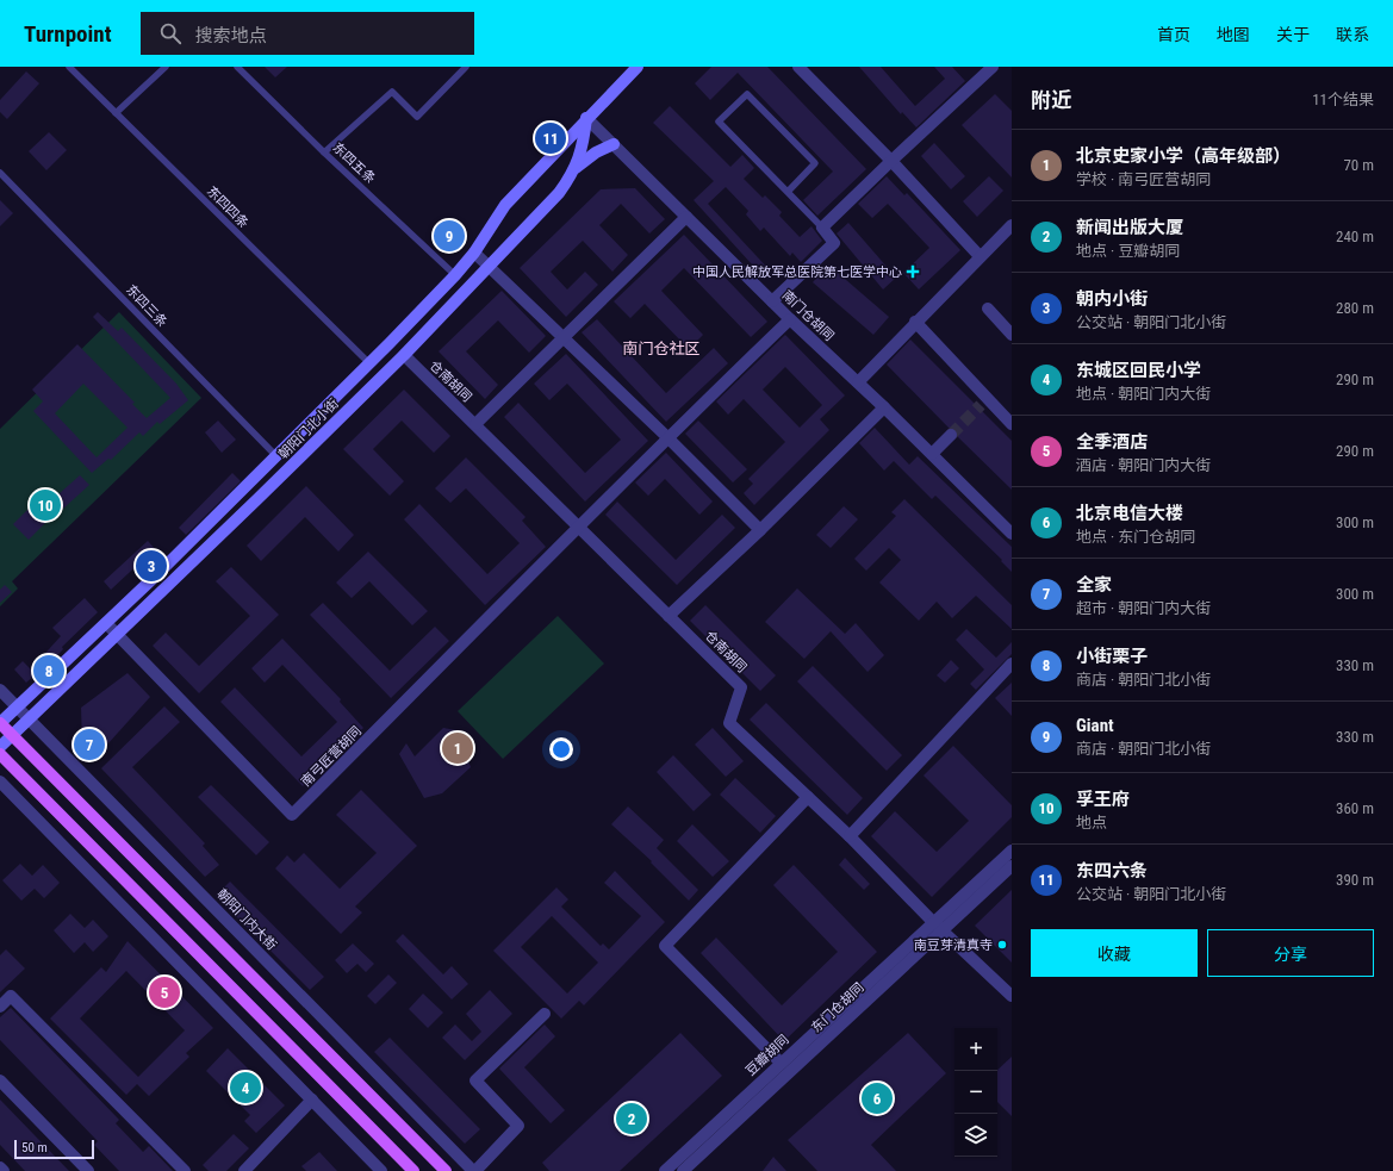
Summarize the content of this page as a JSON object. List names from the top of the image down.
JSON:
{
  "streets": {
    "main road": ["朝阳门北小街"],
    "street": [
      "南门仓胡同",
      "仓南胡同",
      "南弓匠营胡同",
      "朝阳门内大街",
      "东门仓胡同",
      "豆瓣胡同"
    ],
    "lane": ["东四五条", "东四四条", "东四三条"]
  },
  "crossings": [
    ["东四五条", "朝阳门北小街"],
    ["东四四条", "朝阳门北小街"],
    ["东四三条", "朝阳门北小街"],
    ["南门仓胡同", "朝阳门北小街"],
    ["仓南胡同", "朝阳门北小街"],
    ["仓南胡同", "南弓匠营胡同"],
    ["仓南胡同", "东门仓胡同"],
    ["仓南胡同", "豆瓣胡同"],
    ["朝阳门北小街", "南弓匠营胡同"],
    ["朝阳门北小街", "朝阳门内大街"],
    ["东门仓胡同", "豆瓣胡同"]
  ],
  "districts": ["南门仓社区"],
  "places": {
    "health": ["中国人民解放军总医院第七医学中心"],
    "other": ["南豆芽清真寺"]
  },
  "scale_bar": "50 m",
  "page": {
    "header": "Turnpoint",
    "search": "搜索地点",
    "nav": [
      "首页",
      "地图",
      "关于",
      "联系"
    ],
    "heading": ["附近", "11个结果"],
    "pins": [
      "11",
      "9",
      "10",
      "3",
      "8",
      "7",
      "1",
      "5",
      "4",
      "6",
      "2"
    ],
    "list": [
      {
        "mark": "1",
        "name": "北京史家小学（高年级部）",
        "note": "学校 · 南弓匠营胡同",
        "value": "70 m"
      },
      {
        "mark": "2",
        "name": "新闻出版大厦",
        "note": "地点 · 豆瓣胡同",
        "value": "240 m"
      },
      {
        "mark": "3",
        "name": "朝内小街",
        "note": "公交站 · 朝阳门北小街",
        "value": "280 m"
      },
      {
        "mark": "4",
        "name": "东城区回民小学",
        "note": "地点 · 朝阳门内大街",
        "value": "290 m"
      },
      {
        "mark": "5",
        "name": "全季酒店",
        "note": "酒店 · 朝阳门内大街",
        "value": "290 m"
      },
      {
        "mark": "6",
        "name": "北京电信大楼",
        "note": "地点 · 东门仓胡同",
        "value": "300 m"
      },
      {
        "mark": "7",
        "name": "全家",
        "note": "超市 · 朝阳门内大街",
        "value": "300 m"
      },
      {
        "mark": "8",
        "name": "小街栗子",
        "note": "商店 · 朝阳门北小街",
        "value": "330 m"
      },
      {
        "mark": "9",
        "name": "Giant",
        "note": "商店 · 朝阳门北小街",
        "value": "330 m"
      },
      {
        "mark": "10",
        "name": "孚王府",
        "note": "地点",
        "value": "360 m"
      },
      {
        "mark": "11",
        "name": "东四六条",
        "note": "公交站 · 朝阳门北小街",
        "value": "390 m"
      }
    ],
    "buttons": ["收藏", "分享"],
    "map_buttons": ["+", "−"],
    "scale": "50 m"
  }
}
